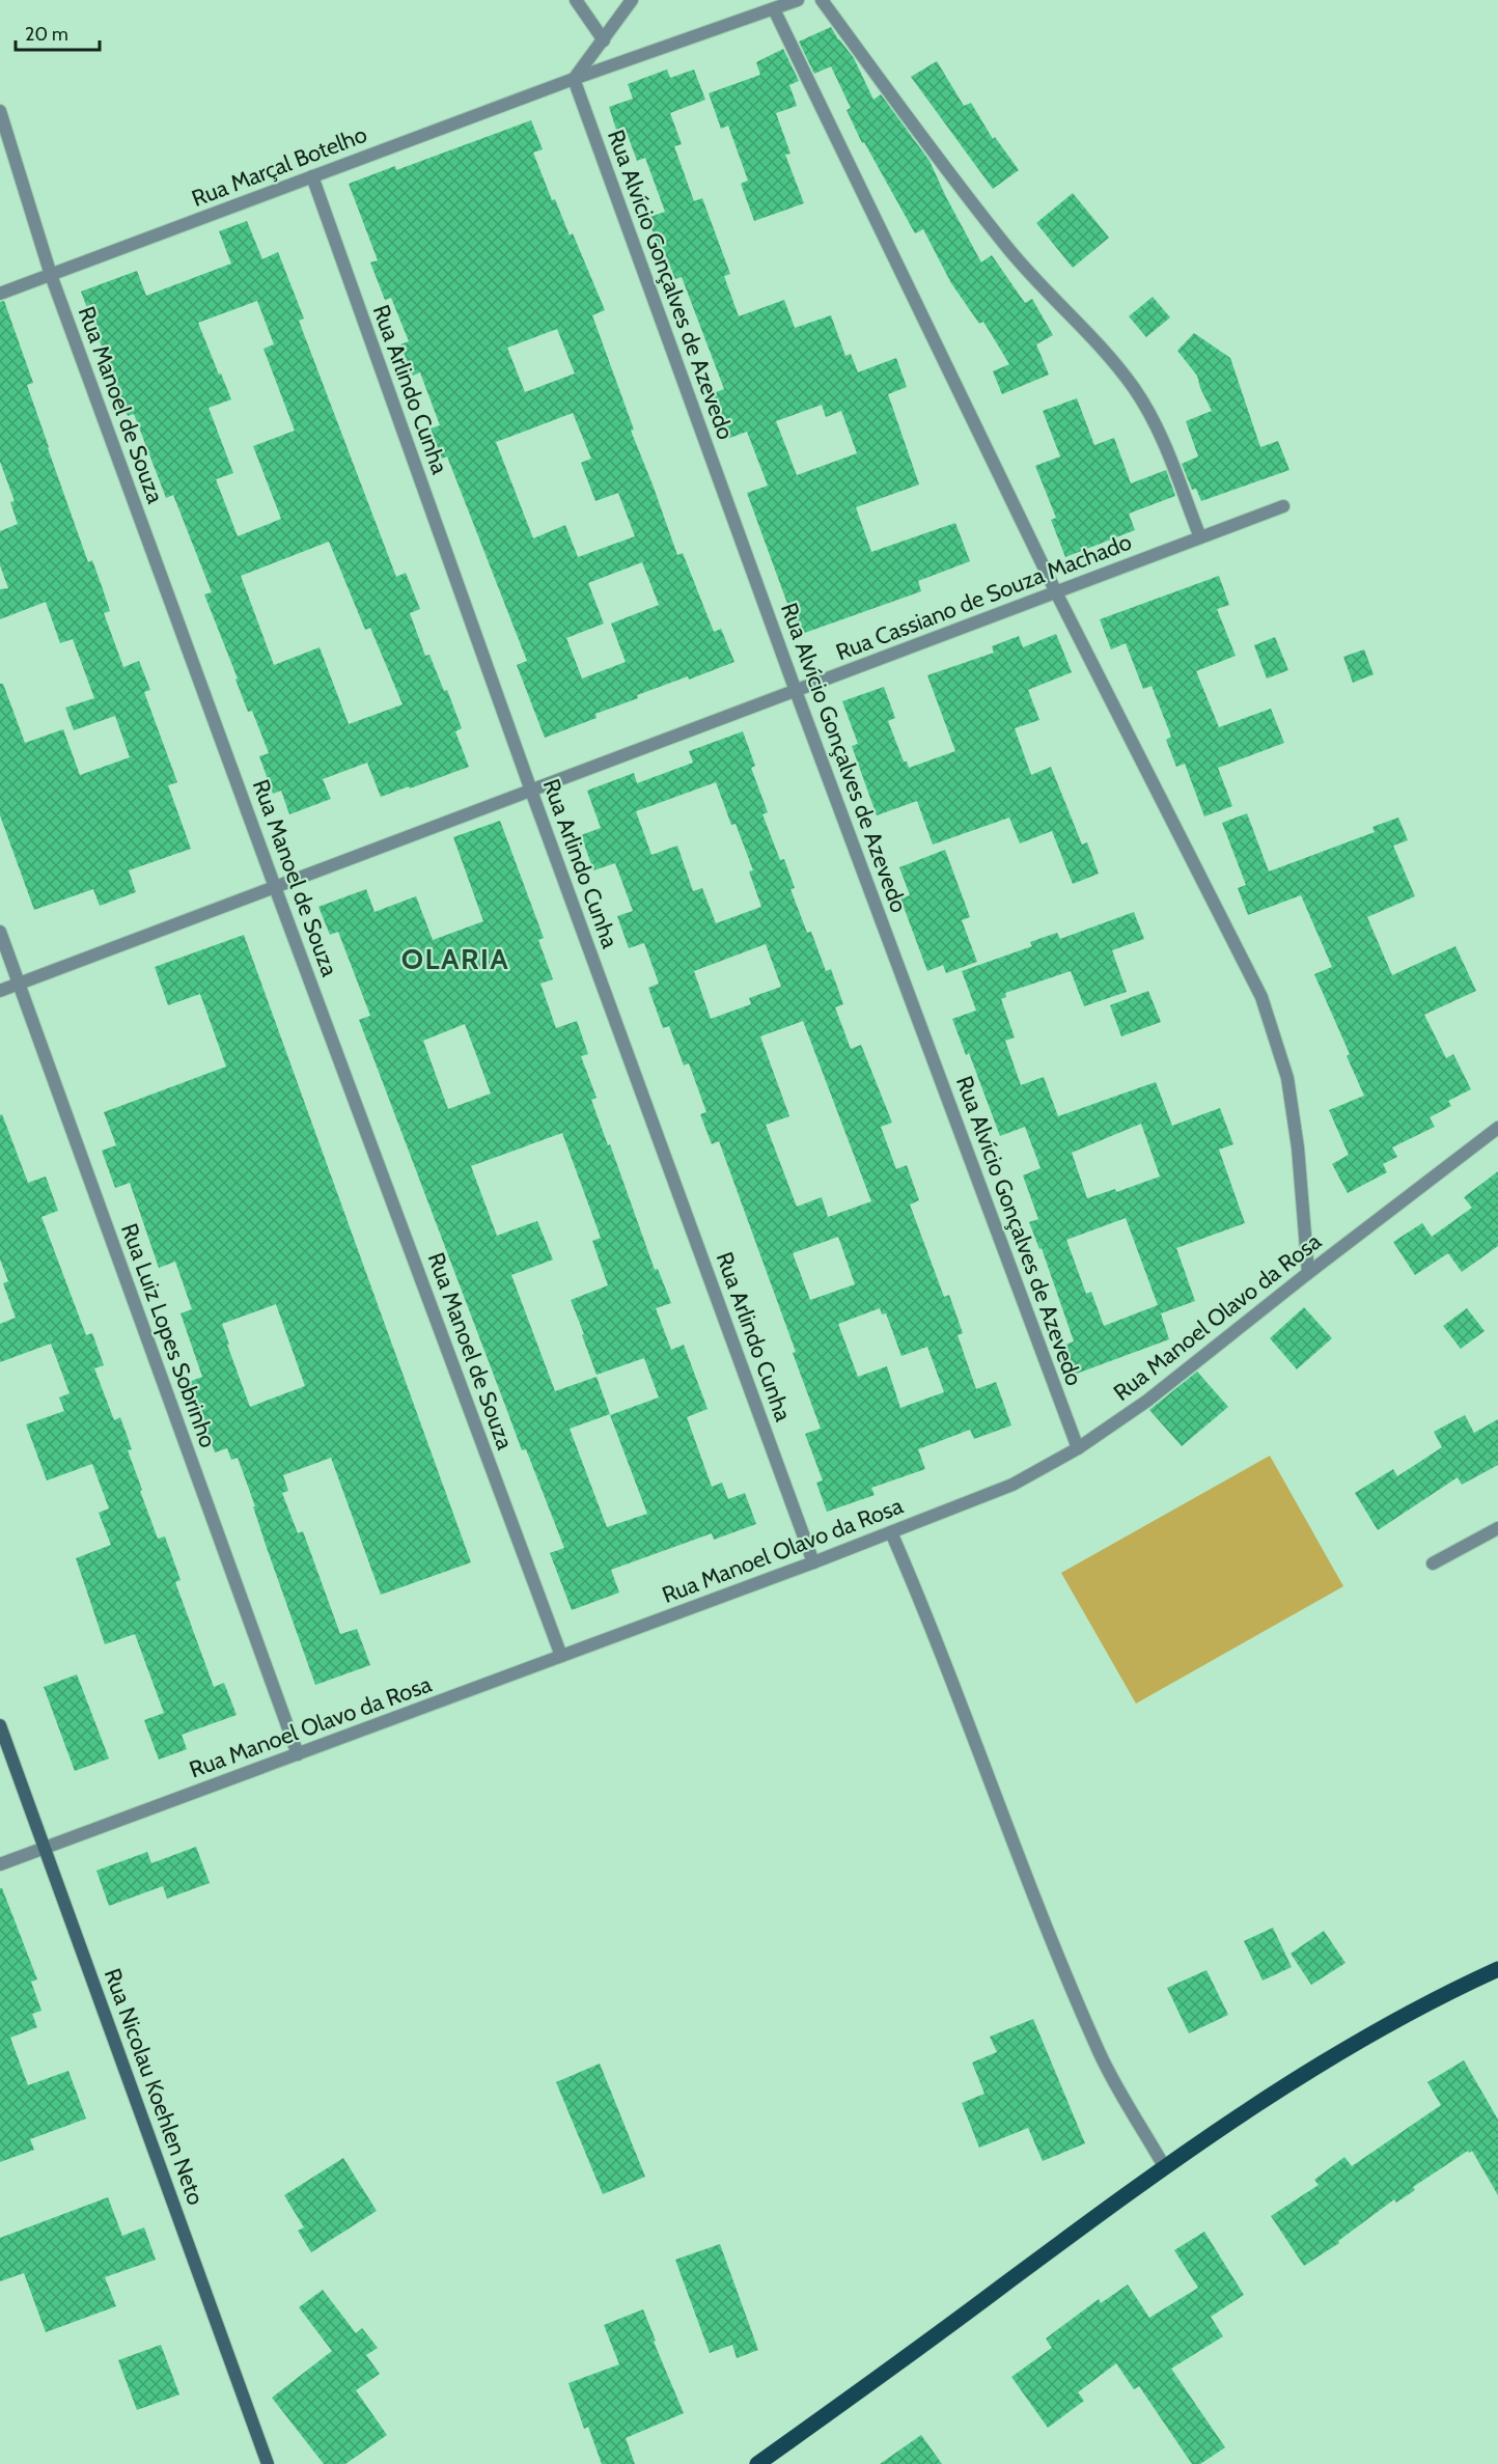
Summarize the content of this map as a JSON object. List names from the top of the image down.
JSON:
{
  "streets": {
    "main road": ["Rua Nicolau Koehlen Neto"],
    "street": [
      "Rua Marçal Botelho",
      "Rua Alvício Gonçalves de Azevedo",
      "Rua Arlindo Cunha",
      "Rua Manoel de Souza",
      "Rua Cassiano de Souza Machado",
      "Rua Manoel Olavo da Rosa",
      "Rua Luiz Lopes Sobrinho"
    ]
  },
  "crossings": [
    ["Rua Marçal Botelho", "Rua Alvício Gonçalves de Azevedo"],
    ["Rua Marçal Botelho", "Rua Arlindo Cunha"],
    ["Rua Marçal Botelho", "Rua Manoel de Souza"],
    ["Rua Alvício Gonçalves de Azevedo", "Rua Cassiano de Souza Machado"],
    ["Rua Alvício Gonçalves de Azevedo", "Rua Manoel Olavo da Rosa"],
    ["Rua Arlindo Cunha", "Rua Cassiano de Souza Machado"],
    ["Rua Arlindo Cunha", "Rua Manoel Olavo da Rosa"],
    ["Rua Manoel de Souza", "Rua Cassiano de Souza Machado"],
    ["Rua Manoel de Souza", "Rua Manoel Olavo da Rosa"],
    ["Rua Cassiano de Souza Machado", "Rua Luiz Lopes Sobrinho"],
    ["Rua Manoel Olavo da Rosa", "Rua Luiz Lopes Sobrinho"],
    ["Rua Manoel Olavo da Rosa", "Rua Nicolau Koehlen Neto"]
  ],
  "districts": ["OLARIA"],
  "scale_bar": "20 m"
}
